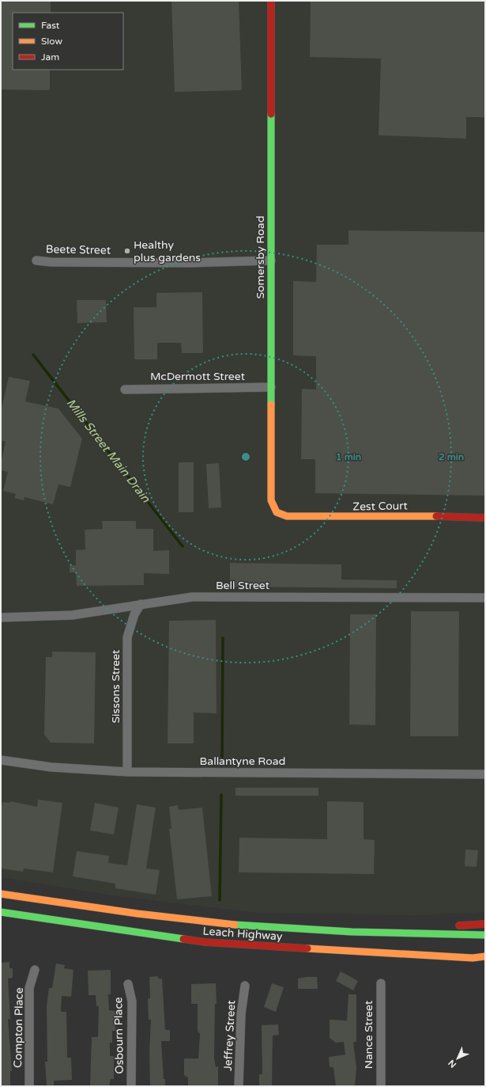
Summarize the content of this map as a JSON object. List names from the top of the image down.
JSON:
{
  "streets": {
    "main road": ["Somersby Road", "Zest Court", "Leach Highway"],
    "street": [
      "Beete Street",
      "McDermott Street",
      "Bell Street",
      "Sissons Street",
      "Ballantyne Road",
      "Compton Place",
      "Nance Street",
      "Osbourn Place",
      "Jeffrey Street"
    ]
  },
  "crossings": [
    ["Beete Street", "Somersby Road"],
    ["Somersby Road", "McDermott Street"],
    ["Somersby Road", "Zest Court"],
    ["Bell Street", "Sissons Street"],
    ["Sissons Street", "Ballantyne Road"]
  ],
  "water": ["Mills Street Main Drain"],
  "places": ["Healthy plus gardens"],
  "legend": ["Fast", "Slow", "Jam"],
  "north": "bottom left",
  "rings": ["1 min", "2 min"]
}
